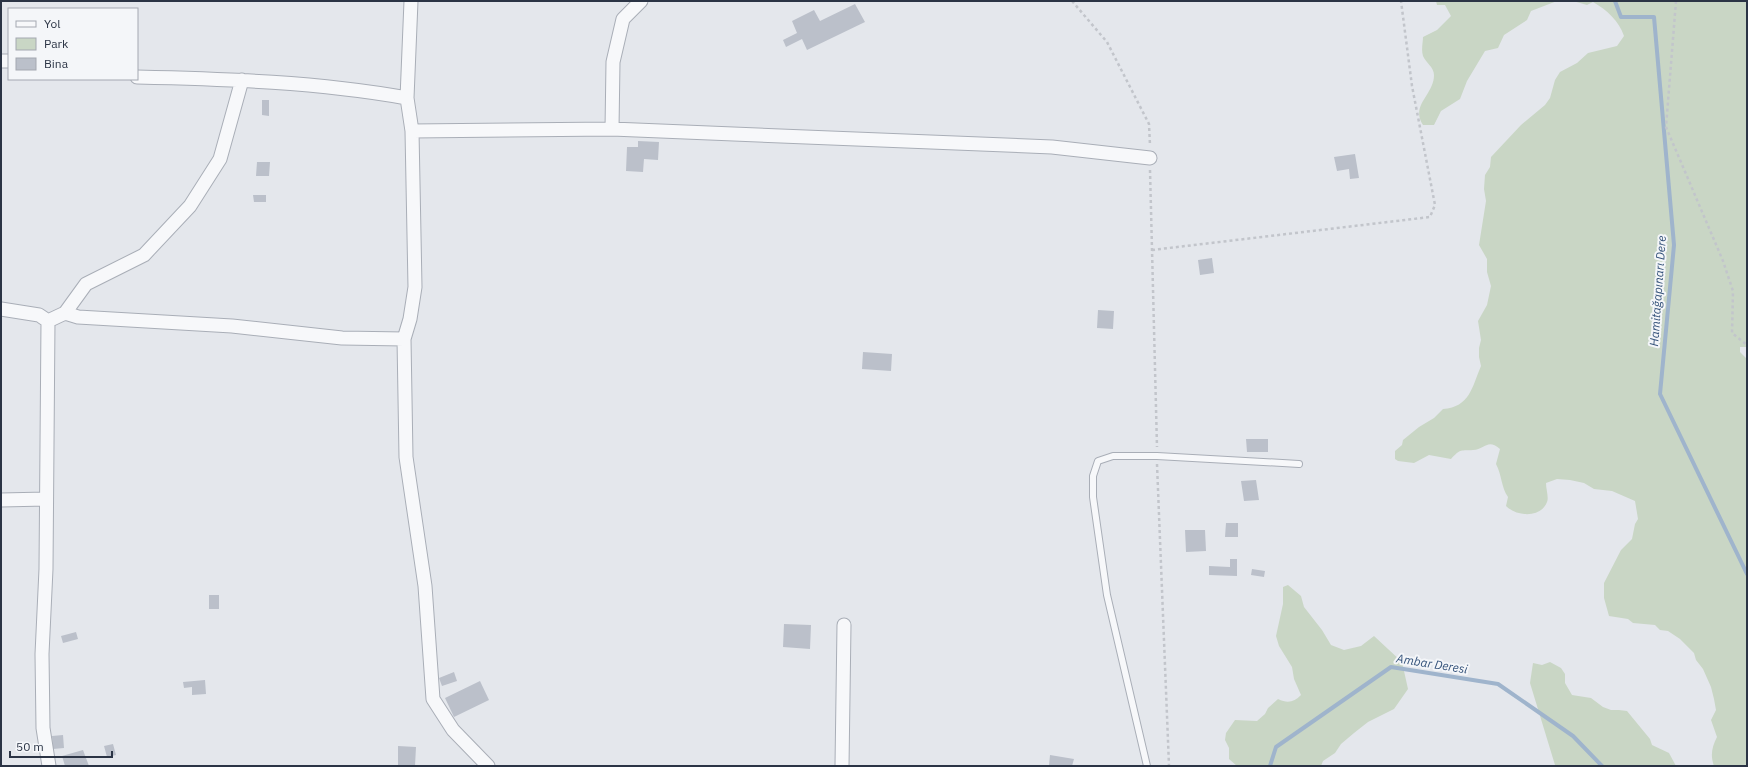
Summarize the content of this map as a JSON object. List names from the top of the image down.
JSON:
{
  "water": ["Hamitağapınarı Dere", "Ambar Deresi"],
  "legend": ["Yol", "Park", "Bina"],
  "scale_bar": "50 m"
}
